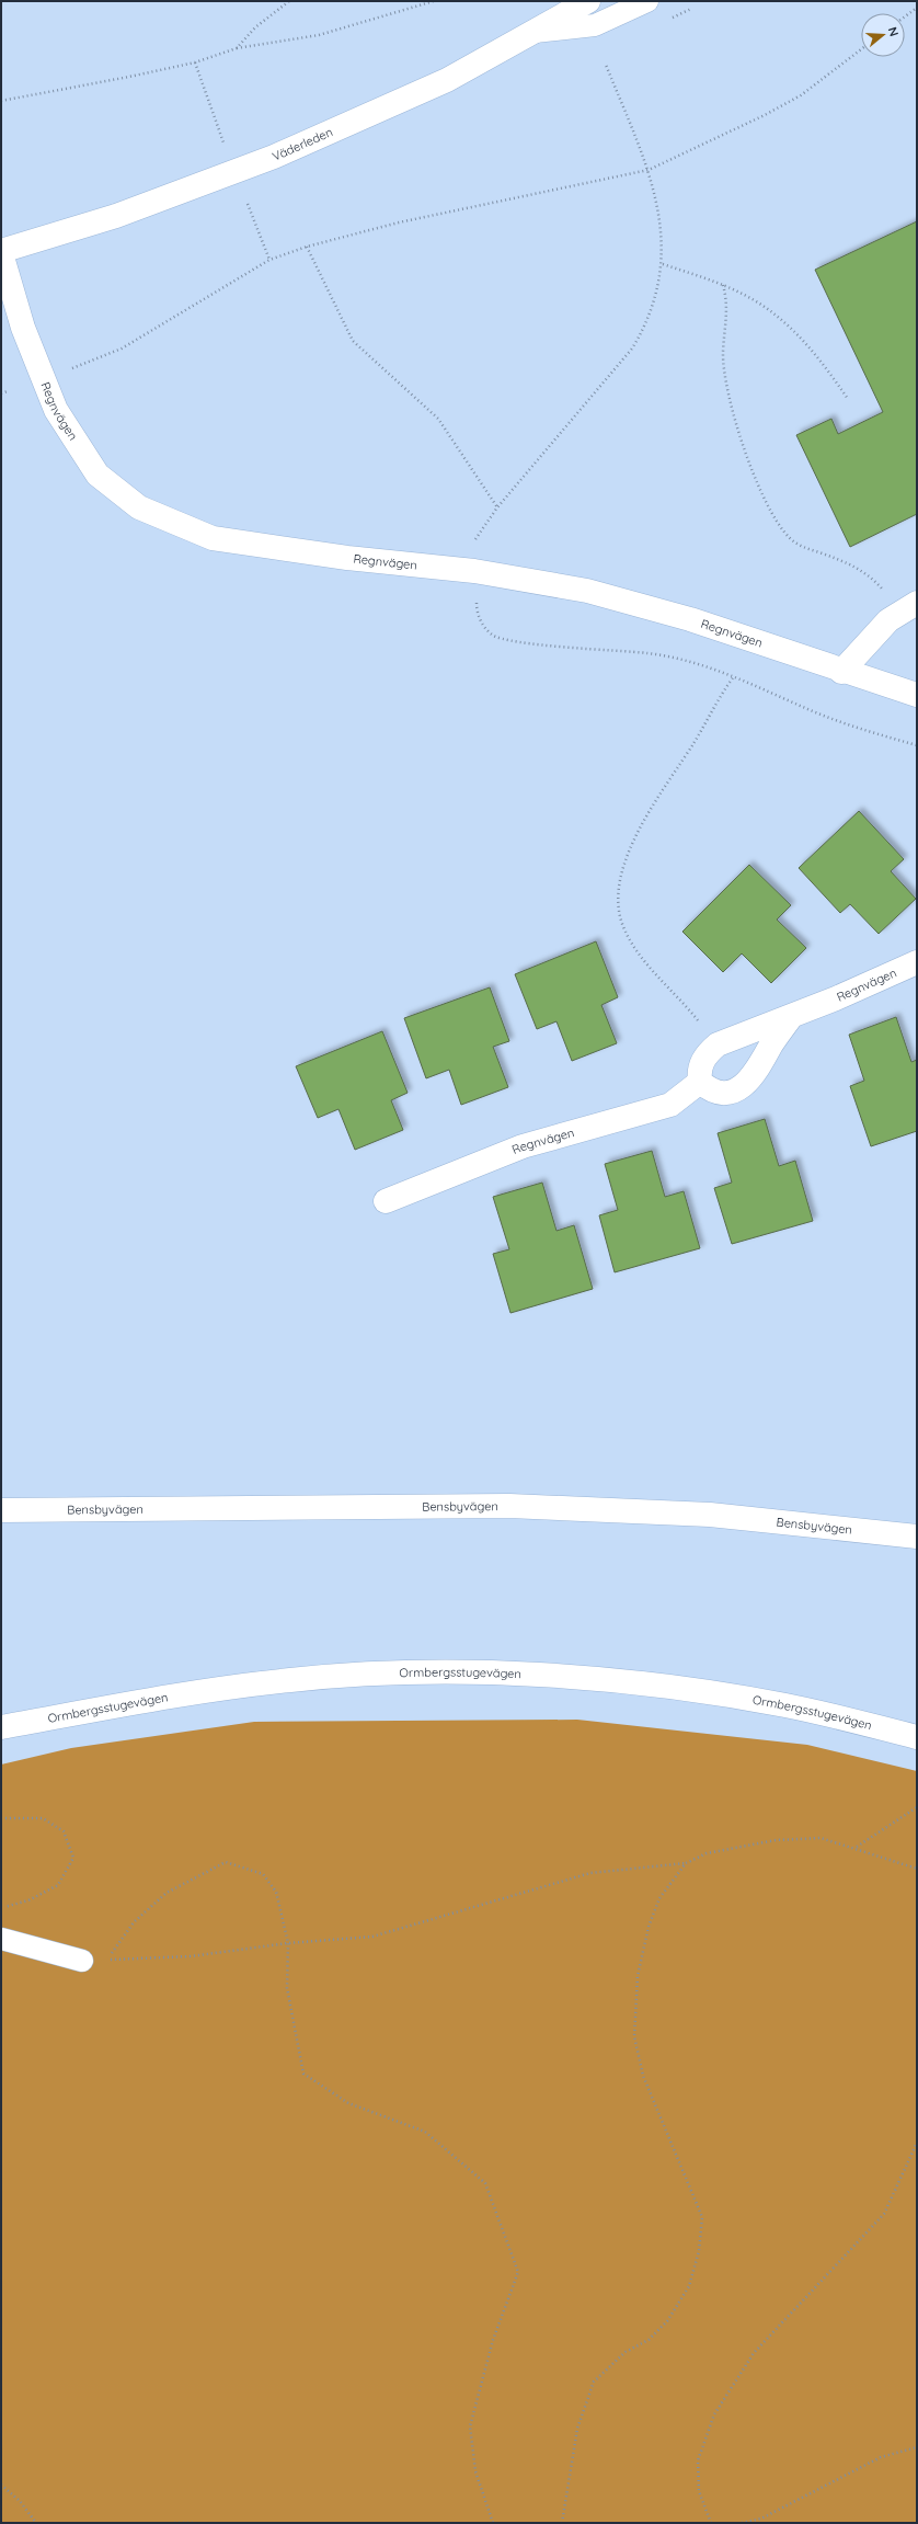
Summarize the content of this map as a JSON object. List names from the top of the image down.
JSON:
{
  "streets": {
    "street": [
      "Väderleden",
      "Regnvägen",
      "Bensbyvägen",
      "Ormbergsstugevägen"
    ]
  },
  "crossings": [
    ["Väderleden", "Regnvägen"]
  ],
  "north": "right"
}
